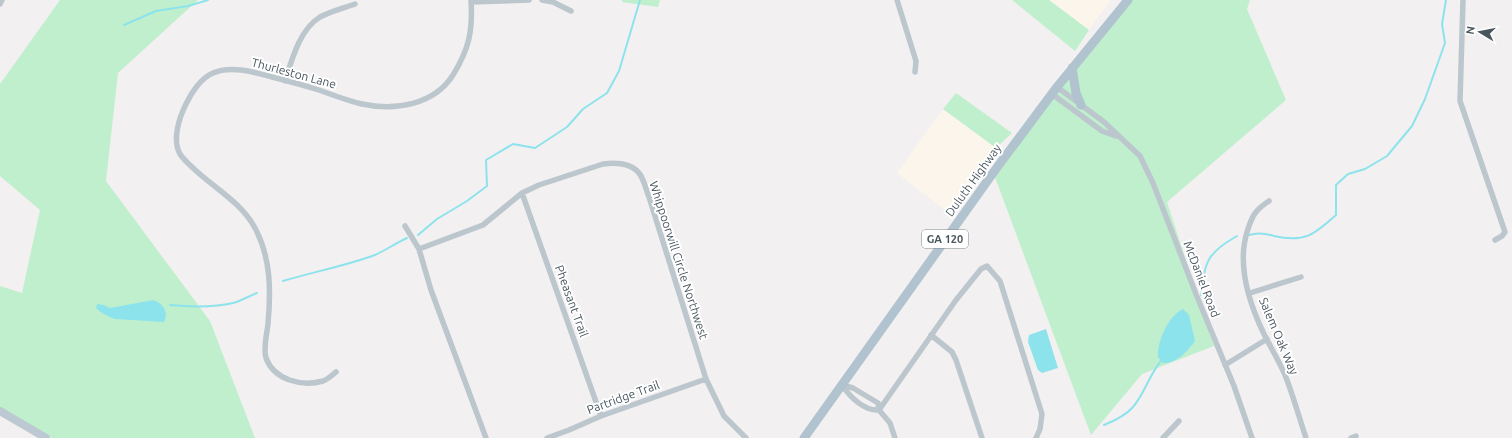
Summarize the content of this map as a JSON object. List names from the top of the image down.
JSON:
{
  "streets": {
    "main road": ["Duluth Highway", "GA 120"],
    "street": [
      "Thurleston Lane",
      "Whippoorwill Circle Northwest",
      "McDaniel Road",
      "Pheasant Trail",
      "Salem Oak Way",
      "Partridge Trail"
    ]
  },
  "crossings": [
    ["Duluth Highway", "McDaniel Road"],
    ["Whippoorwill Circle Northwest", "Pheasant Trail"],
    ["Whippoorwill Circle Northwest", "Partridge Trail"],
    ["Pheasant Trail", "Partridge Trail"]
  ],
  "north": "left"
}
